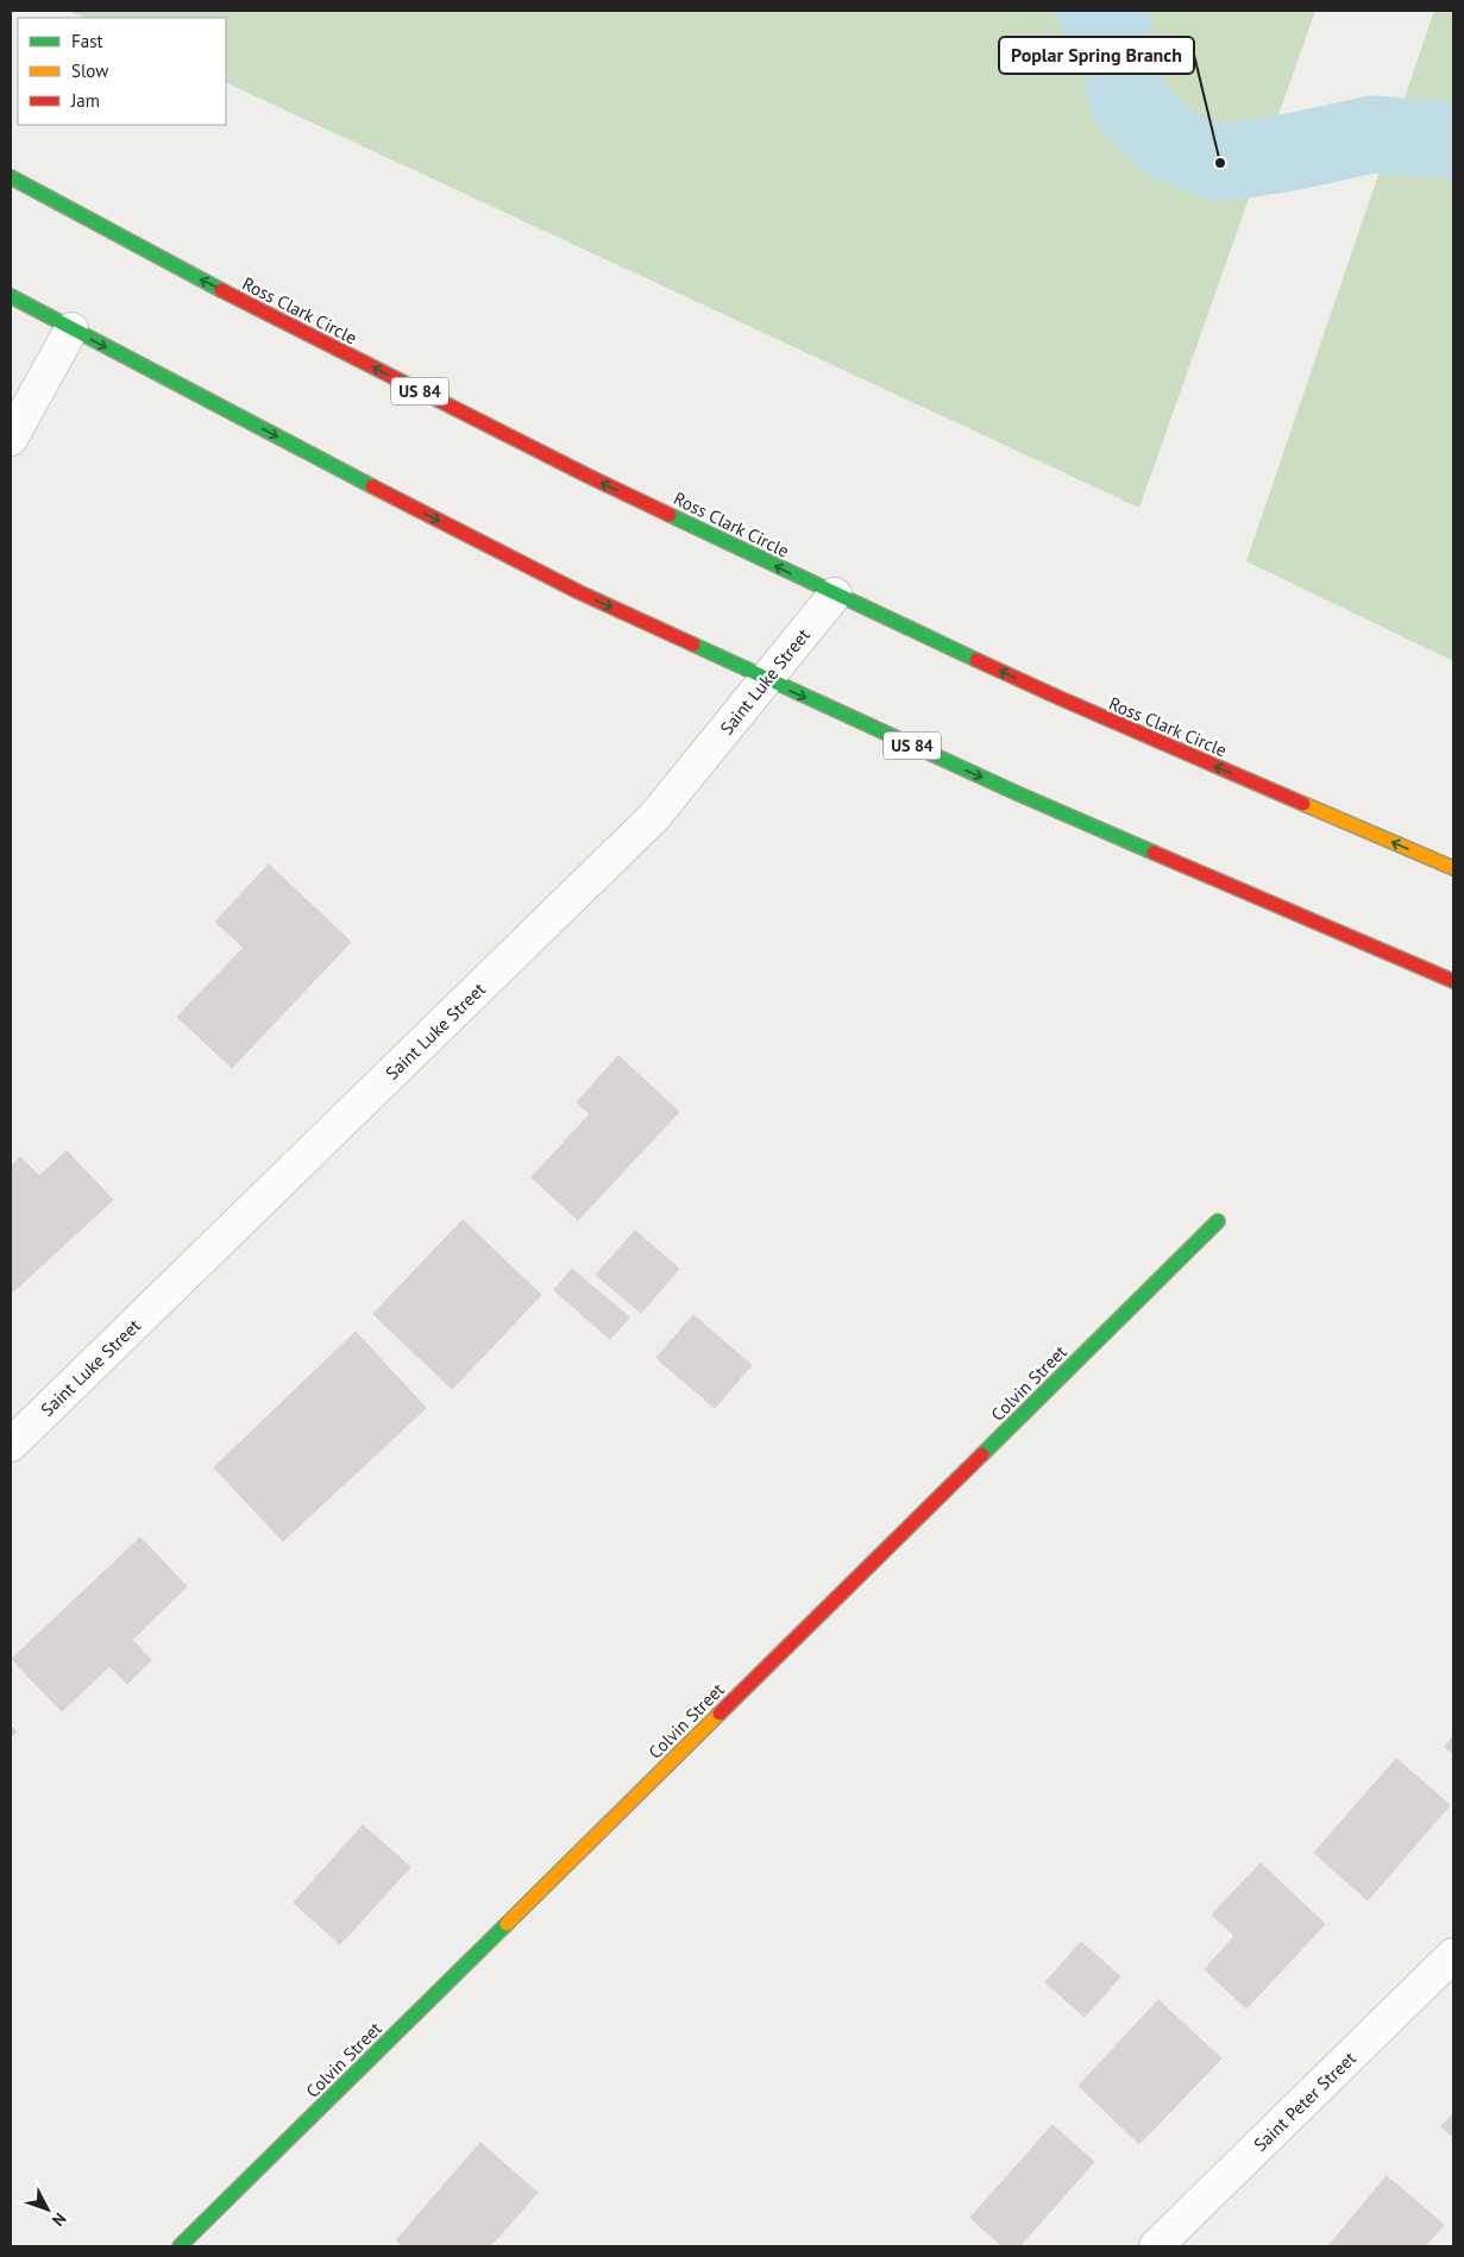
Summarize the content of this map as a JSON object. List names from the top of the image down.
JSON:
{
  "streets": {
    "main road": ["Ross Clark Circle", "US 84", "Colvin Street"],
    "street": ["Saint Luke Street", "Saint Peter Street"]
  },
  "crossings": [
    ["Ross Clark Circle", "Saint Luke Street"],
    ["US 84", "Saint Luke Street"]
  ],
  "places": ["Poplar Spring Branch"],
  "legend": ["Fast", "Slow", "Jam"],
  "north": "bottom right"
}
